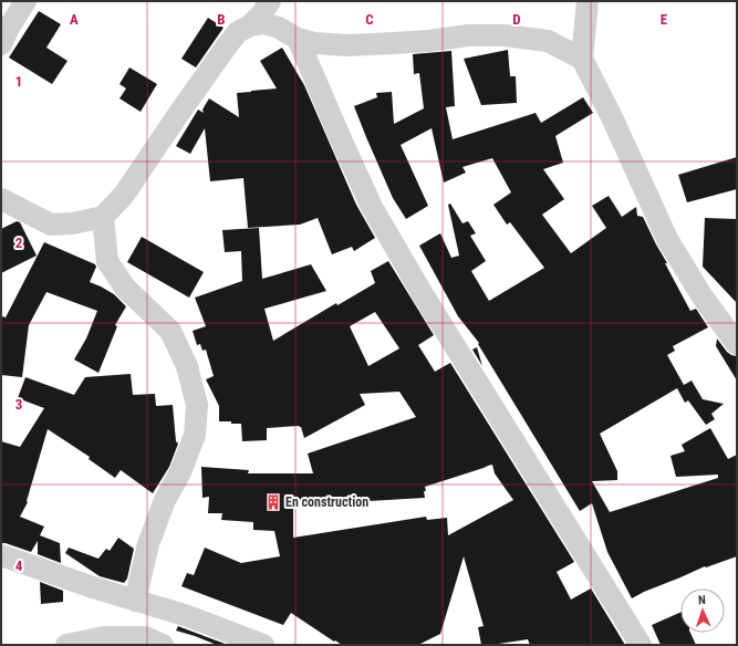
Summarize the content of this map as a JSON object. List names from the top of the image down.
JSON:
{
  "places": {
    "building": ["En construction"]
  },
  "north": "top",
  "grid": {
    "columns": [
      "A",
      "B",
      "C",
      "D",
      "E"
    ],
    "rows": [
      "1",
      "2",
      "3",
      "4"
    ]
  }
}
